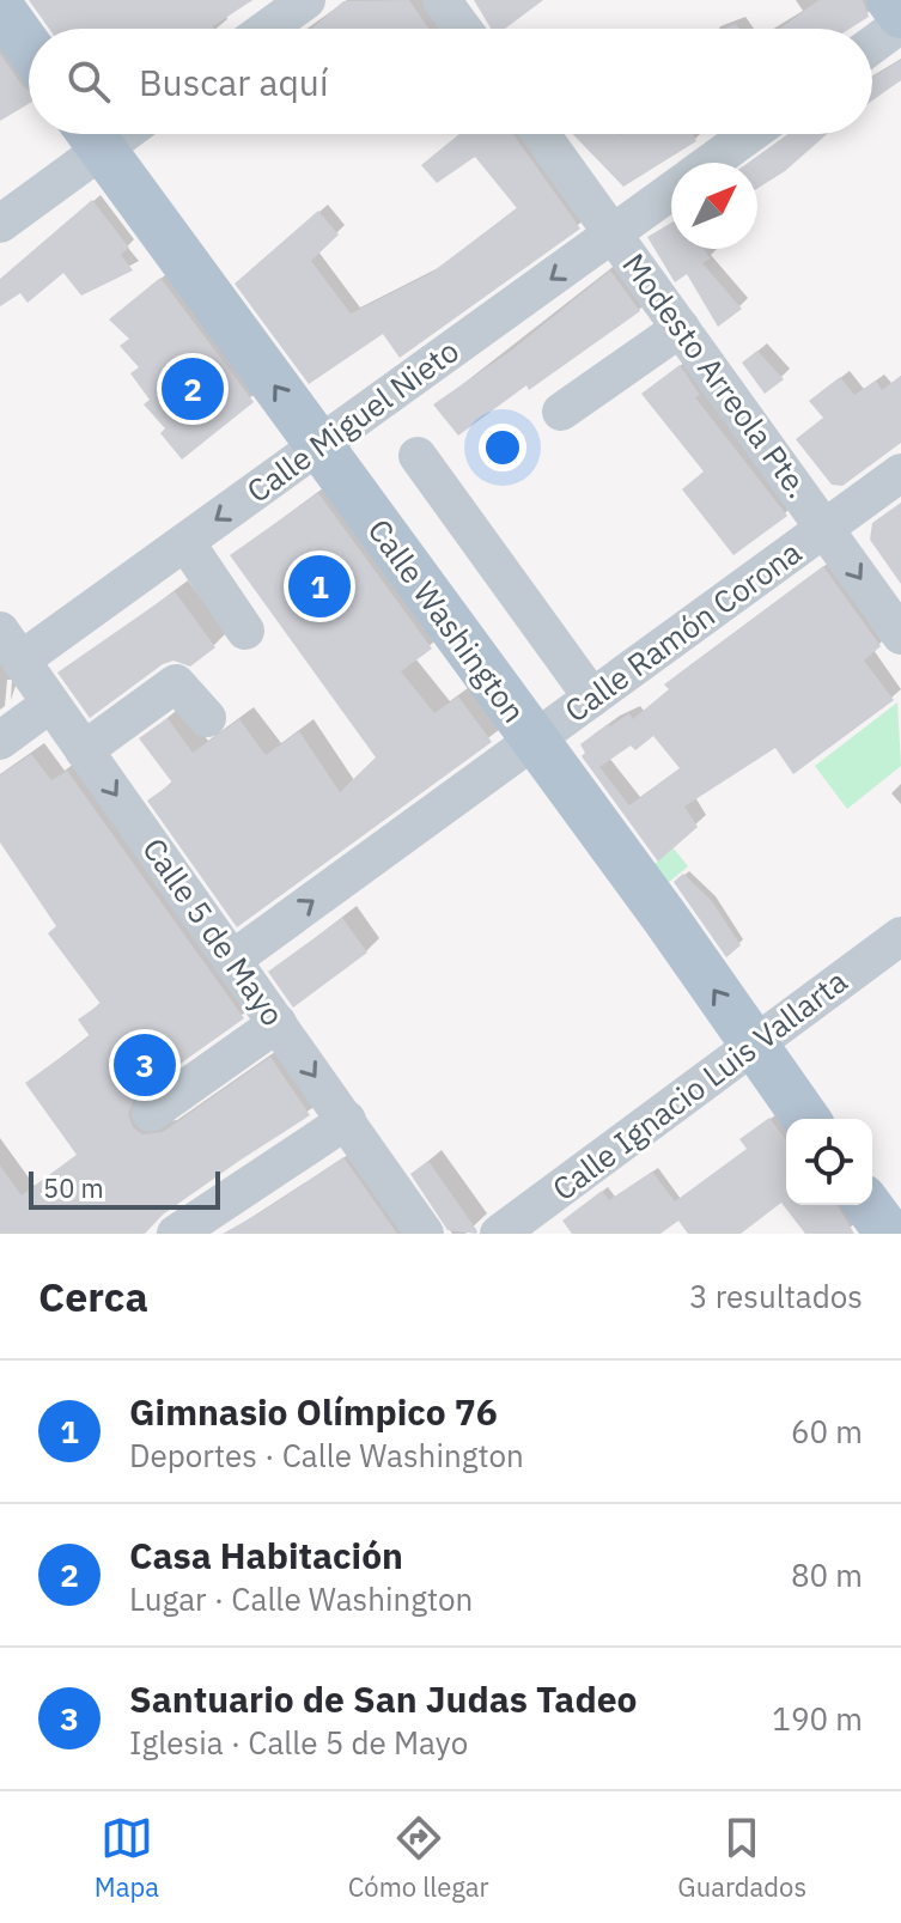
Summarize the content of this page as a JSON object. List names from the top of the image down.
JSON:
{
  "streets": {
    "main road": ["Calle Washington"],
    "street": [
      "Modesto Arreola Pte.",
      "Calle Miguel Nieto",
      "Calle Ramón Corona",
      "Calle 5 de Mayo",
      "Calle Ignacio Luis Vallarta"
    ]
  },
  "crossings": [
    ["Modesto Arreola Pte.", "Calle Miguel Nieto"],
    ["Modesto Arreola Pte.", "Calle Ramón Corona"],
    ["Calle Miguel Nieto", "Calle Washington"],
    ["Calle Miguel Nieto", "Calle 5 de Mayo"],
    ["Calle Washington", "Calle Ramón Corona"],
    ["Calle Washington", "Calle Ignacio Luis Vallarta"],
    ["Calle Ramón Corona", "Calle 5 de Mayo"]
  ],
  "one_way": [
    "Calle Miguel Nieto",
    "Calle Washington",
    "Calle Ramón Corona",
    "Calle 5 de Mayo"
  ],
  "scale_bar": "50 m",
  "north": "top right",
  "page": {
    "search": "Buscar aquí",
    "pins": ["2", "1", "3"],
    "scale": "50 m",
    "heading": ["Cerca", "3 resultados"],
    "list": [
      {
        "mark": "1",
        "name": "Gimnasio Olímpico 76",
        "note": "Deportes · Calle Washington",
        "value": "60 m"
      },
      {
        "mark": "2",
        "name": "Casa Habitación",
        "note": "Lugar · Calle Washington",
        "value": "80 m"
      },
      {
        "mark": "3",
        "name": "Santuario de San Judas Tadeo",
        "note": "Iglesia · Calle 5 de Mayo",
        "value": "190 m"
      }
    ],
    "nav": ["Mapa", "Cómo llegar", "Guardados"]
  }
}
